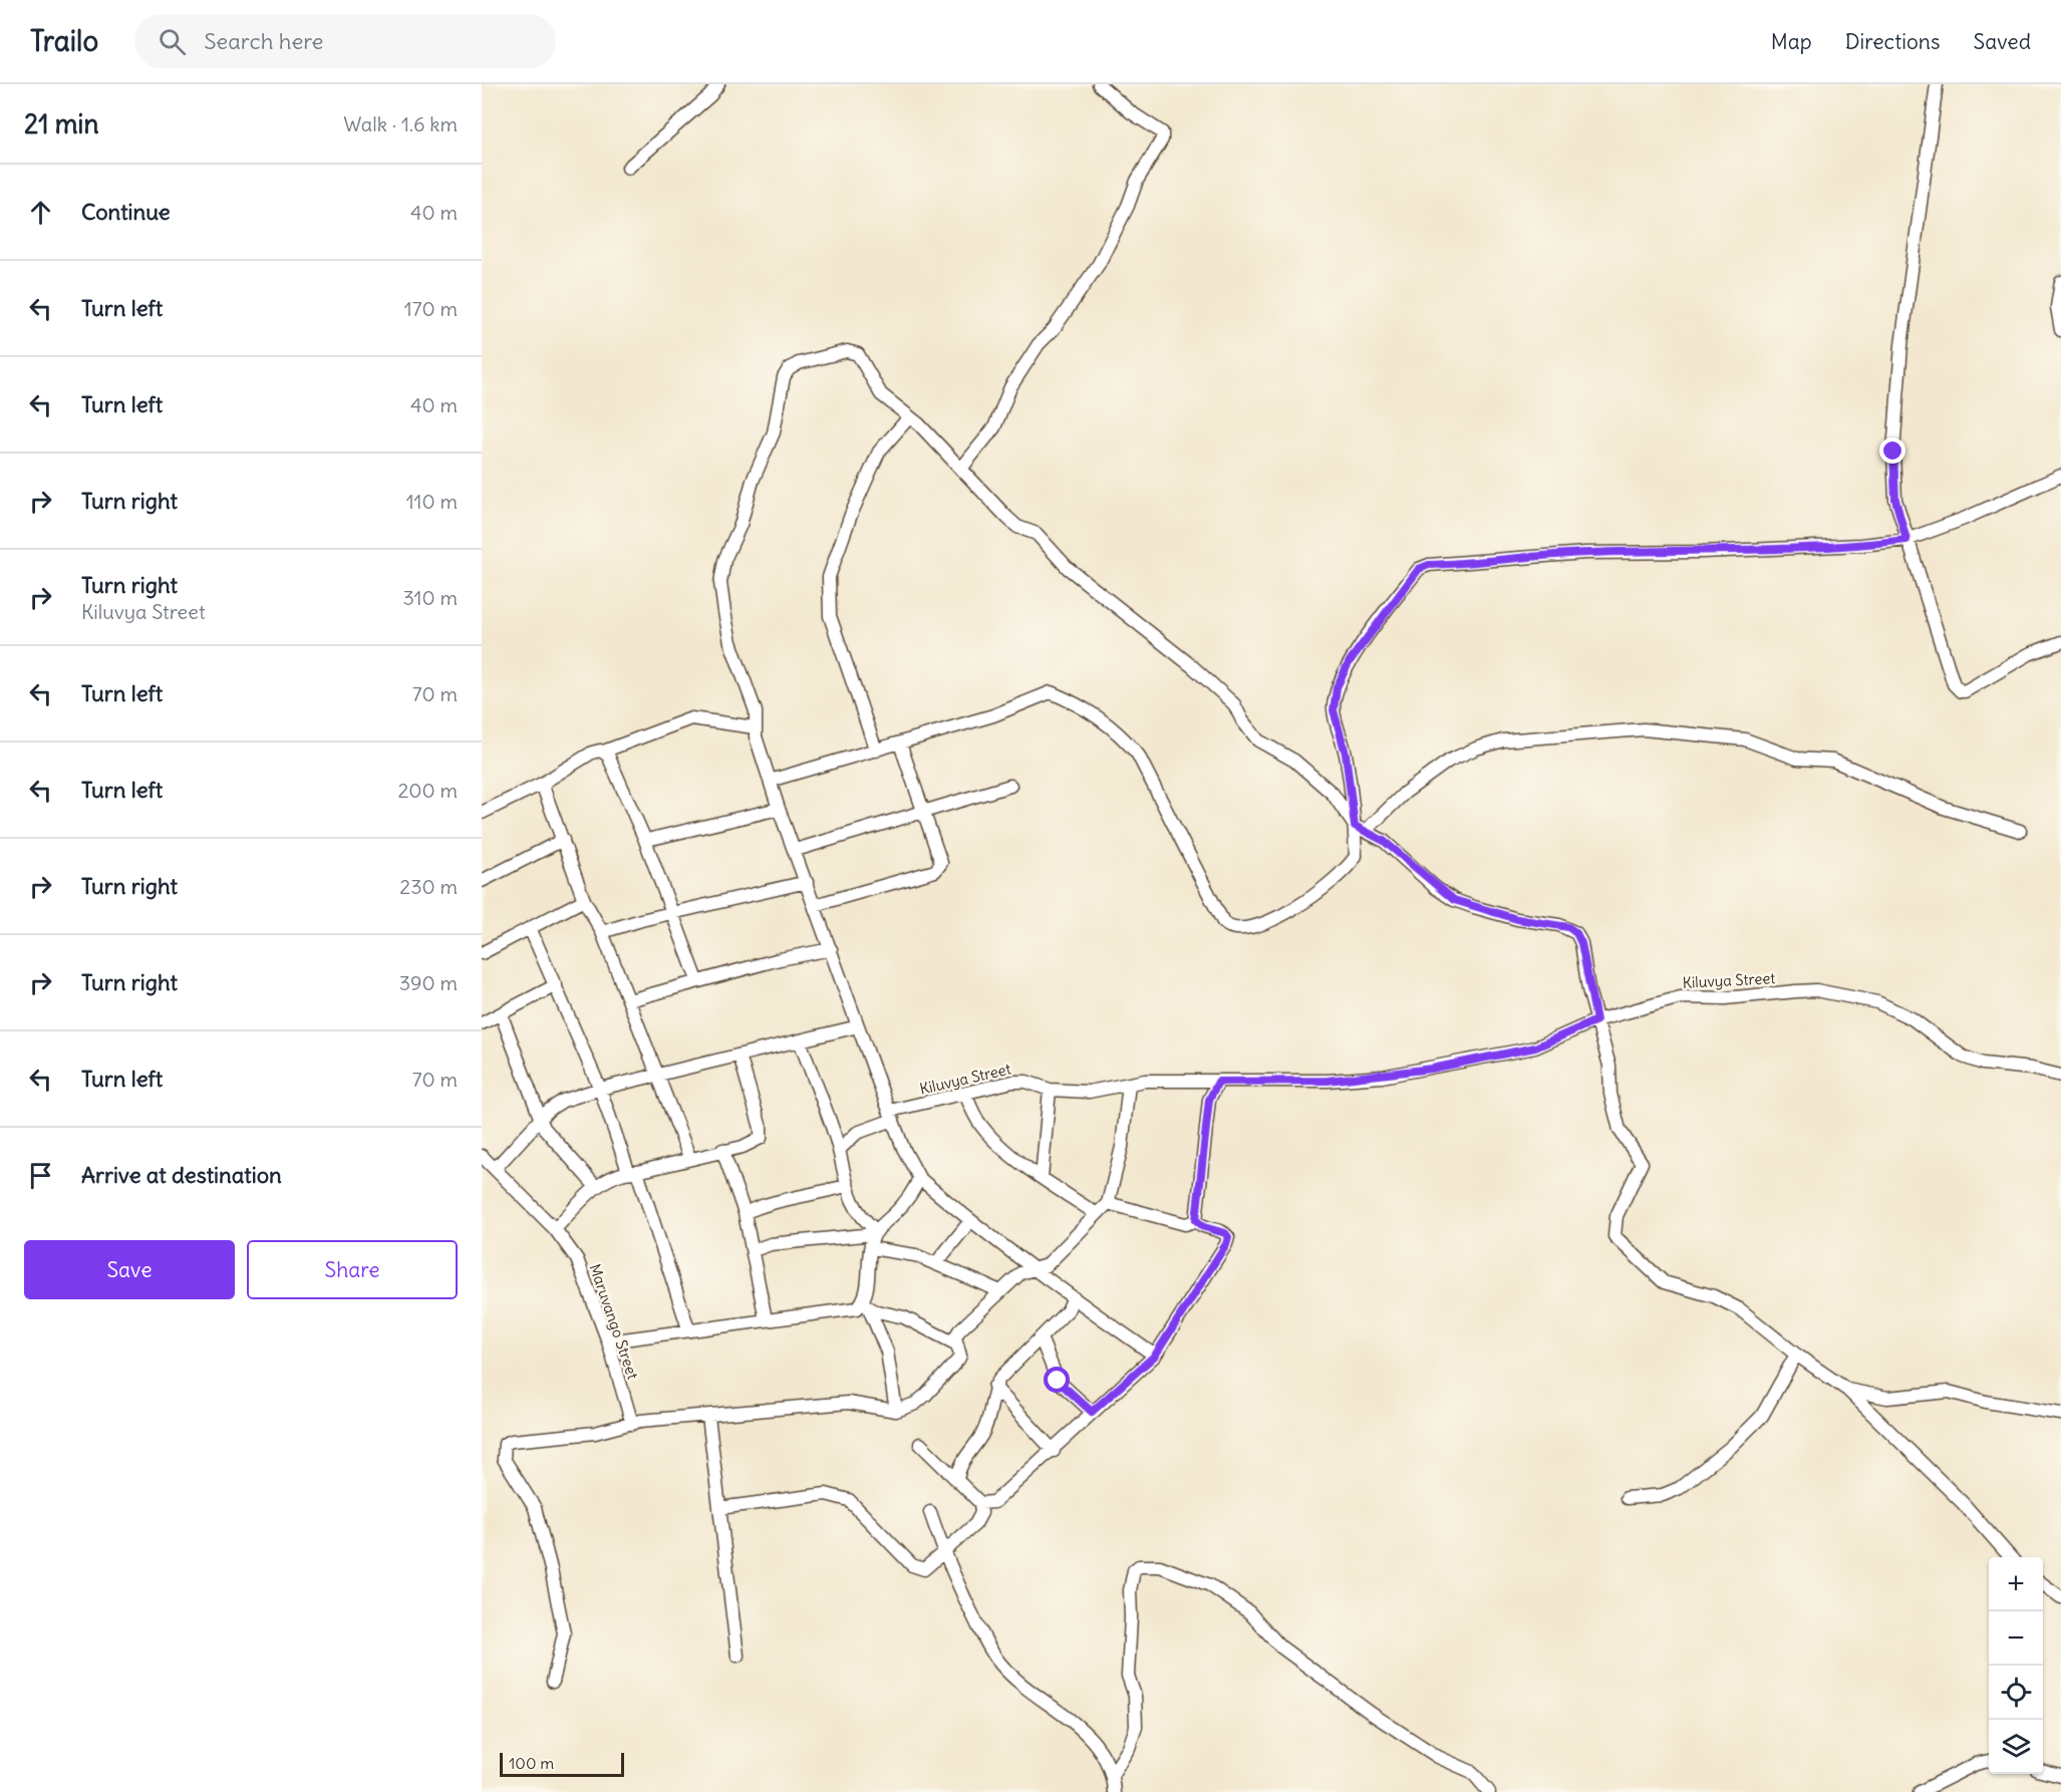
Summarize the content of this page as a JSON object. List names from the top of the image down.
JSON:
{
  "streets": {
    "street": ["Kiluvya Street", "Maruvango Street"]
  },
  "scale_bar": "100 m",
  "page": {
    "header": "Trailo",
    "search": "Search here",
    "nav": ["Map", "Directions", "Saved"],
    "heading": ["21 min", "Walk · 1.6 km"],
    "list": [
      ["Continue", "40 m"],
      ["Turn left", "170 m"],
      ["Turn left", "40 m"],
      ["Turn right", "110 m"],
      ["Turn right", "Kiluvya Street", "310 m"],
      ["Turn left", "70 m"],
      ["Turn left", "200 m"],
      ["Turn right", "230 m"],
      ["Turn right", "390 m"],
      ["Turn left", "70 m"],
      "Arrive at destination"
    ],
    "buttons": ["Save", "Share"],
    "map_buttons": ["+", "−"],
    "scale": "100 m"
  }
}
